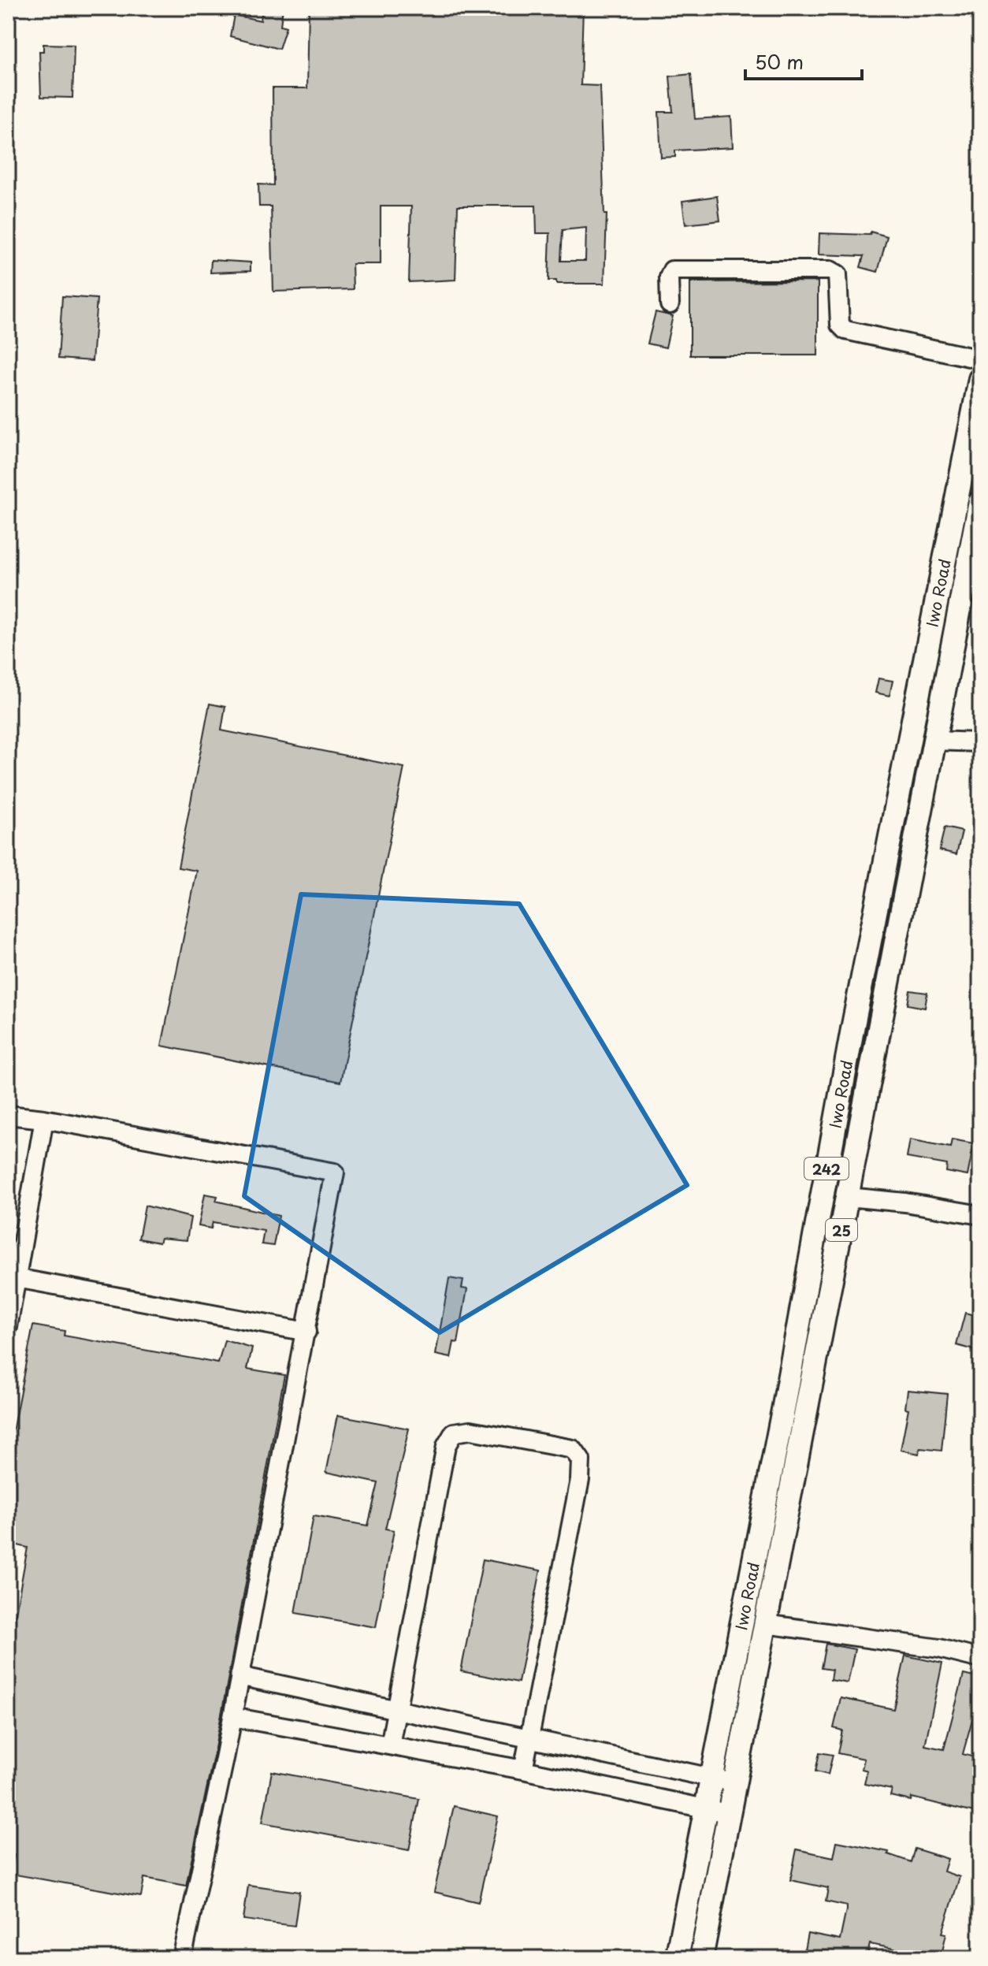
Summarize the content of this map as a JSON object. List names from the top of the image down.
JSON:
{
  "streets": {
    "main road": ["Iwo Road", "242", "25"]
  },
  "scale_bar": "50 m"
}
